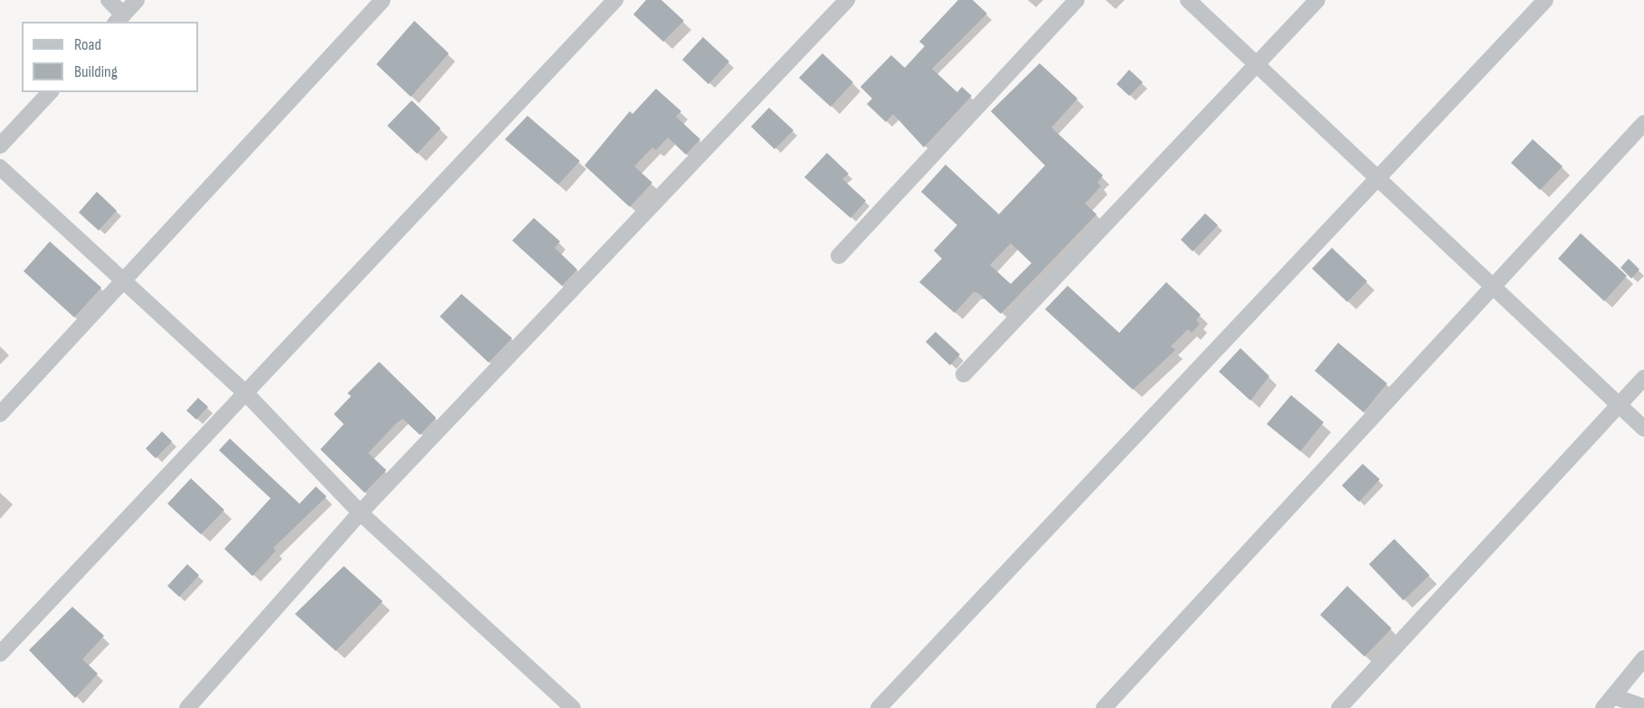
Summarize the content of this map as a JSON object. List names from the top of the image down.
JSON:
{
  "legend": ["Road", "Building"]
}
